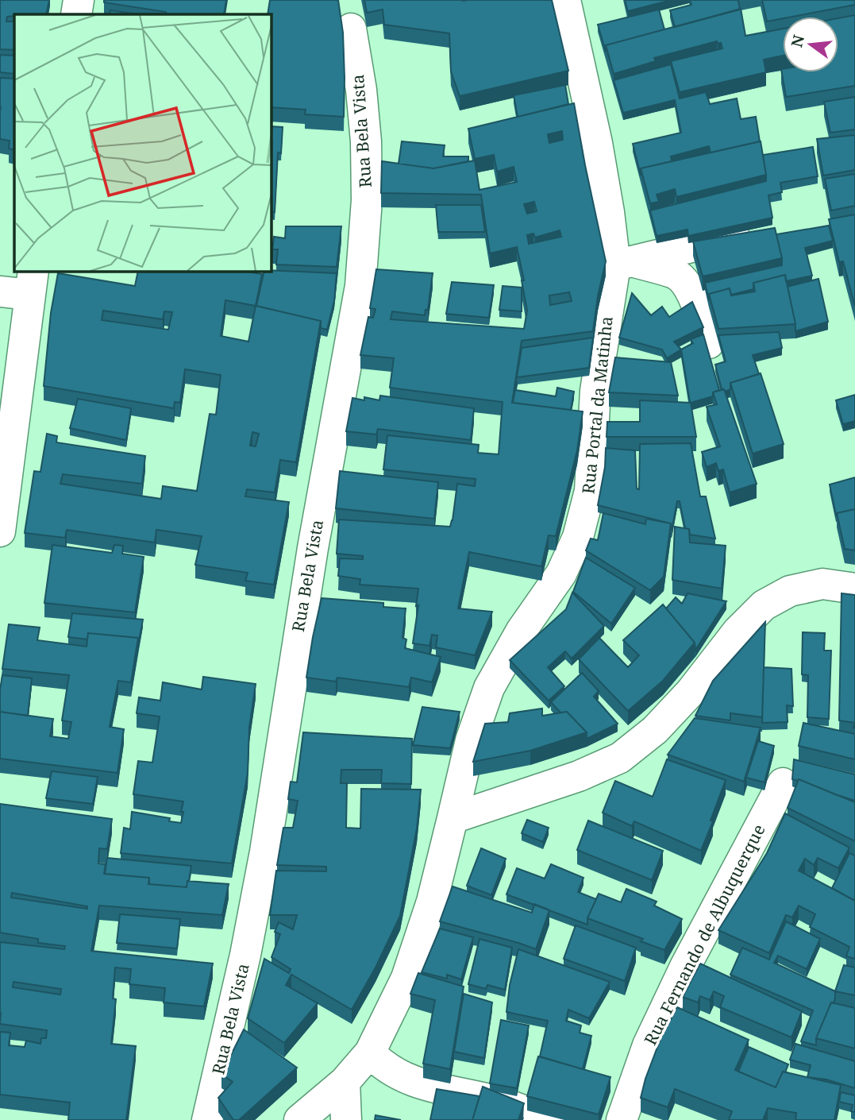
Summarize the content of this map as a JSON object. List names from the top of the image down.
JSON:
{
  "streets": {
    "street": ["Rua Bela Vista", "Rua Portal da Matinha", "Rua Fernando de Albuquerque"]
  },
  "north": "left"
}
